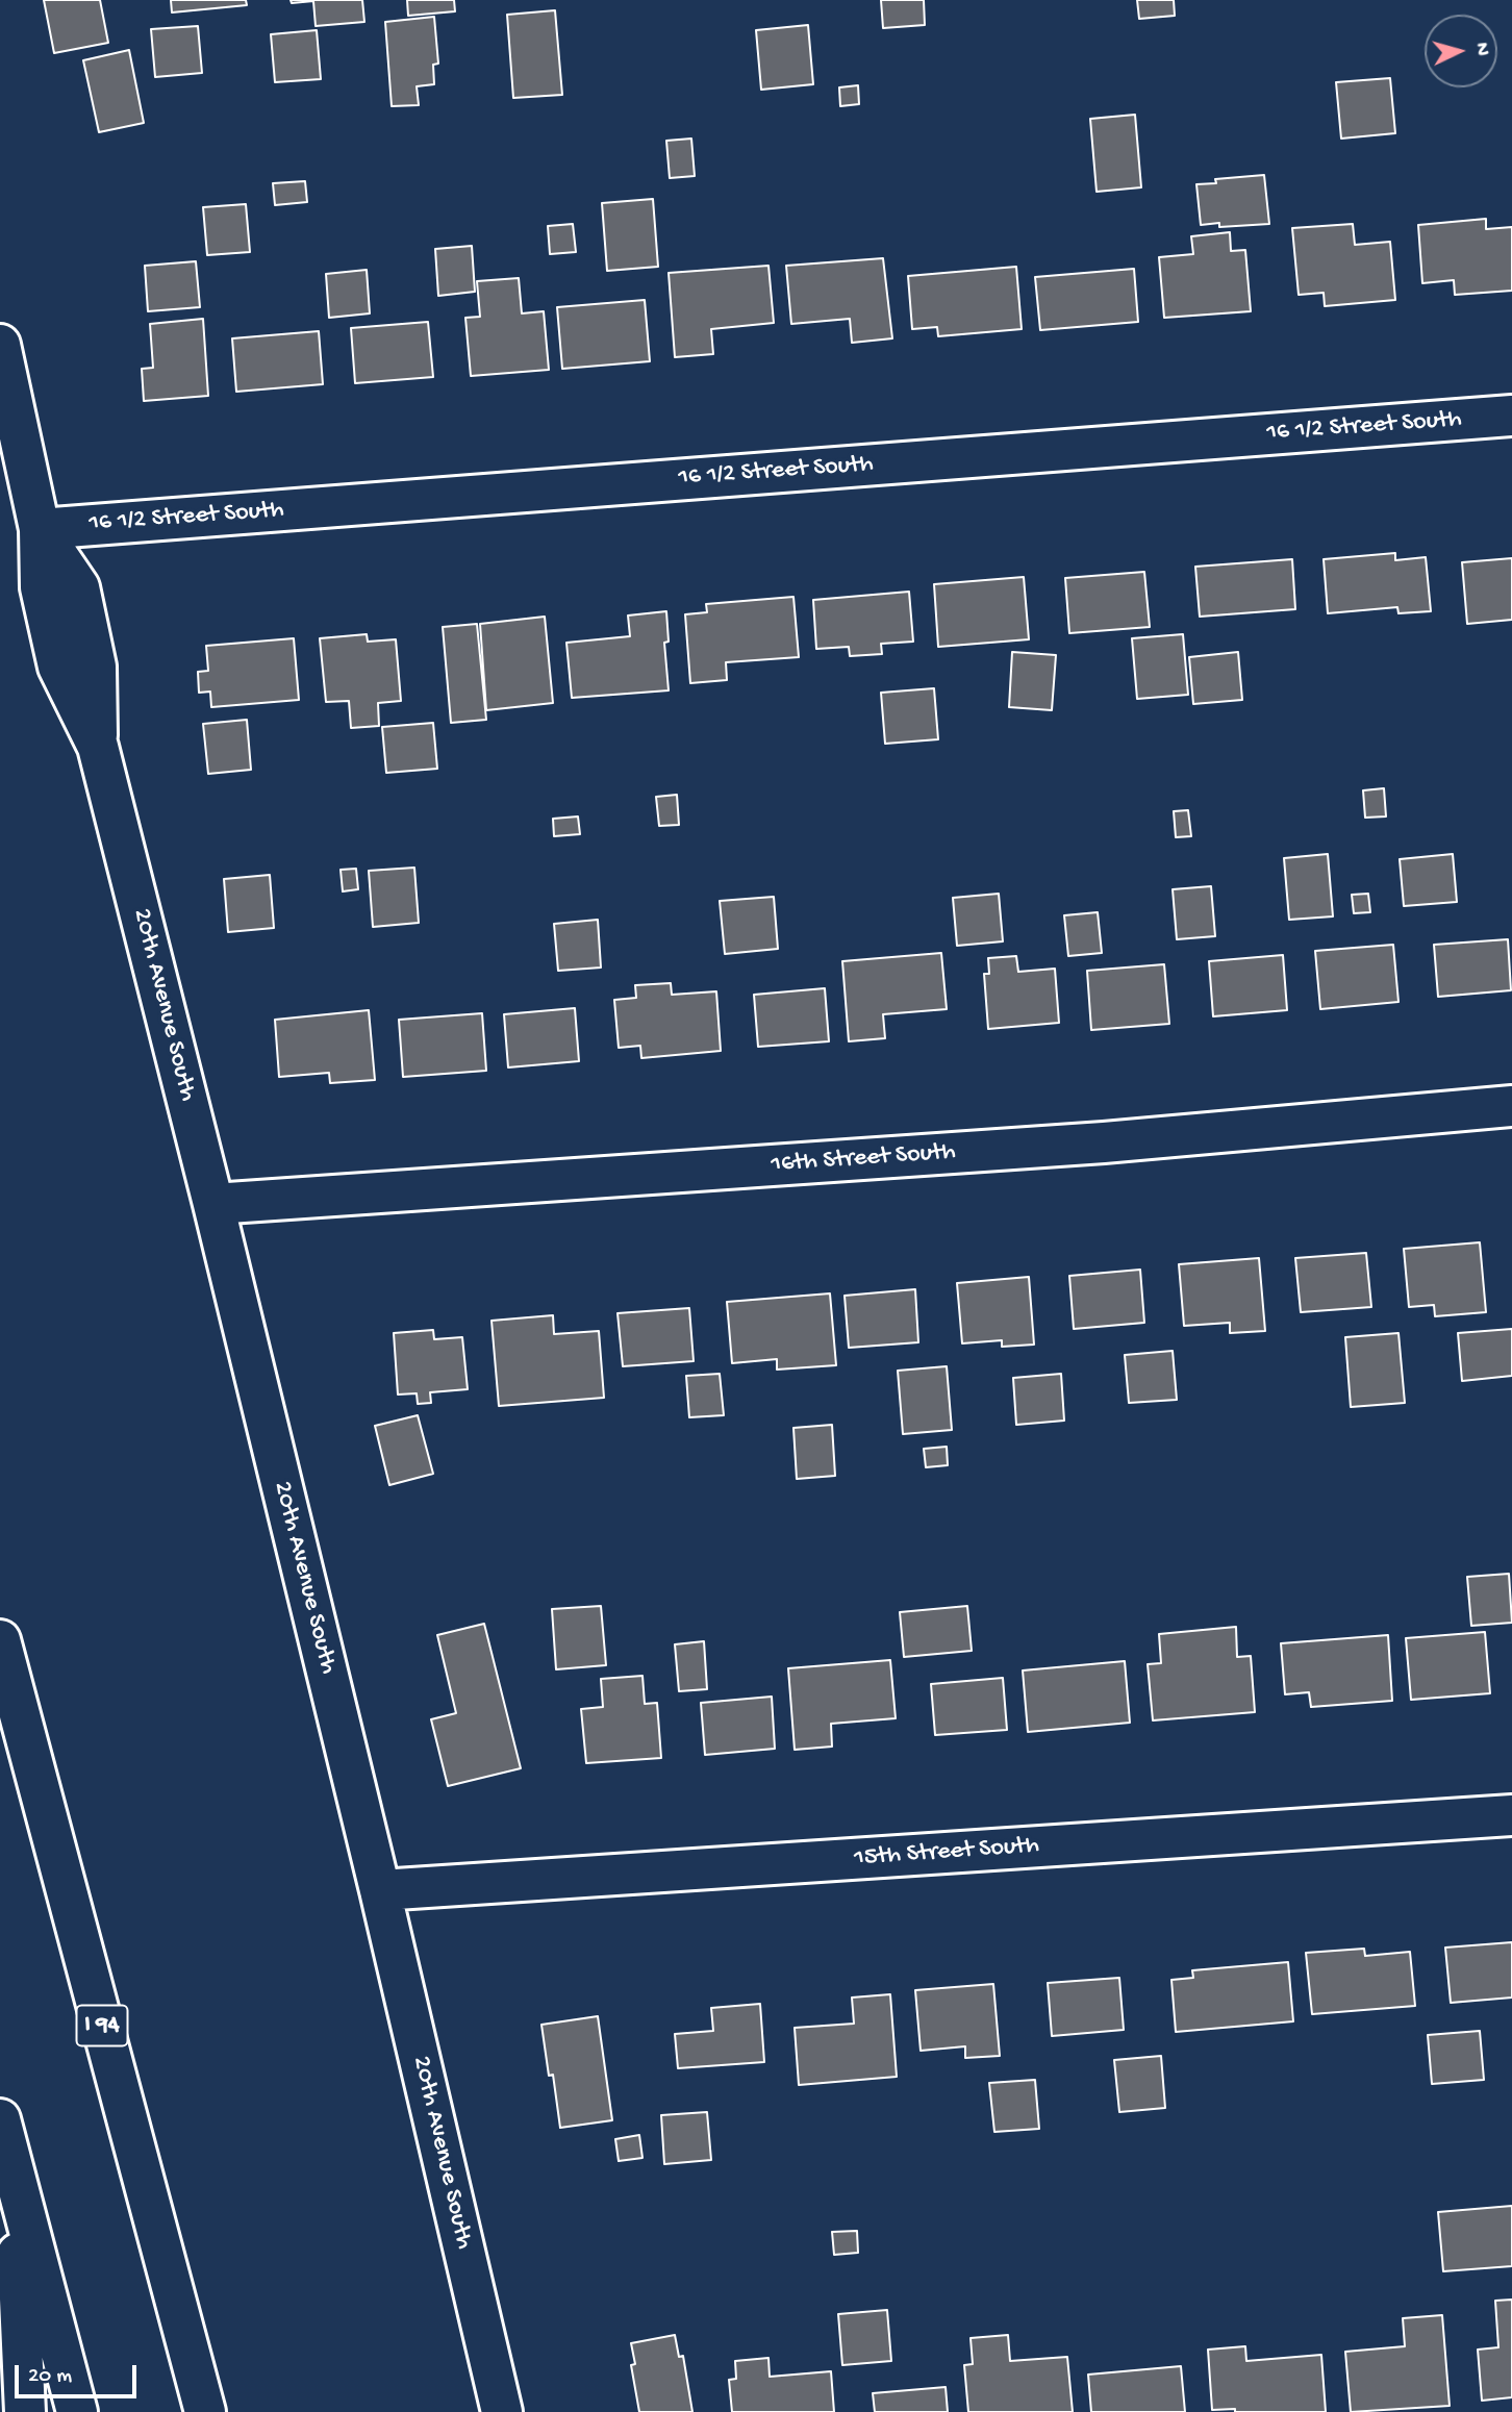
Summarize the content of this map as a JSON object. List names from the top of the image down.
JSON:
{
  "streets": {
    "main road": [
      "16 1/2 Street South",
      "20th Avenue South",
      "16th Street South",
      "15th Street South",
      "I 94"
    ]
  },
  "crossings": [
    ["16 1/2 Street South", "20th Avenue South"],
    ["20th Avenue South", "16th Street South"],
    ["20th Avenue South", "15th Street South"]
  ],
  "scale_bar": "20 m",
  "north": "right"
}
